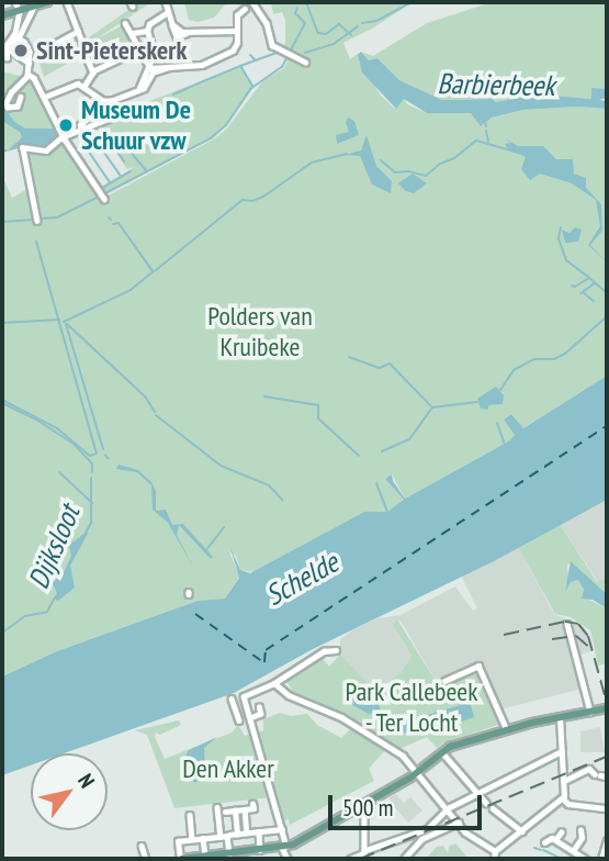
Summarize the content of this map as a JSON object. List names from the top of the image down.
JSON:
{
  "water": ["Barbierbeek", "Dijksloot", "Schelde"],
  "parks": ["Polders van Kruibeke", "Park Callebeek - Ter Locht", "Den Akker"],
  "places": ["Sint-Pieterskerk", "Museum De Schuur vzw"],
  "scale_bar": "500 m",
  "north": "top right"
}
